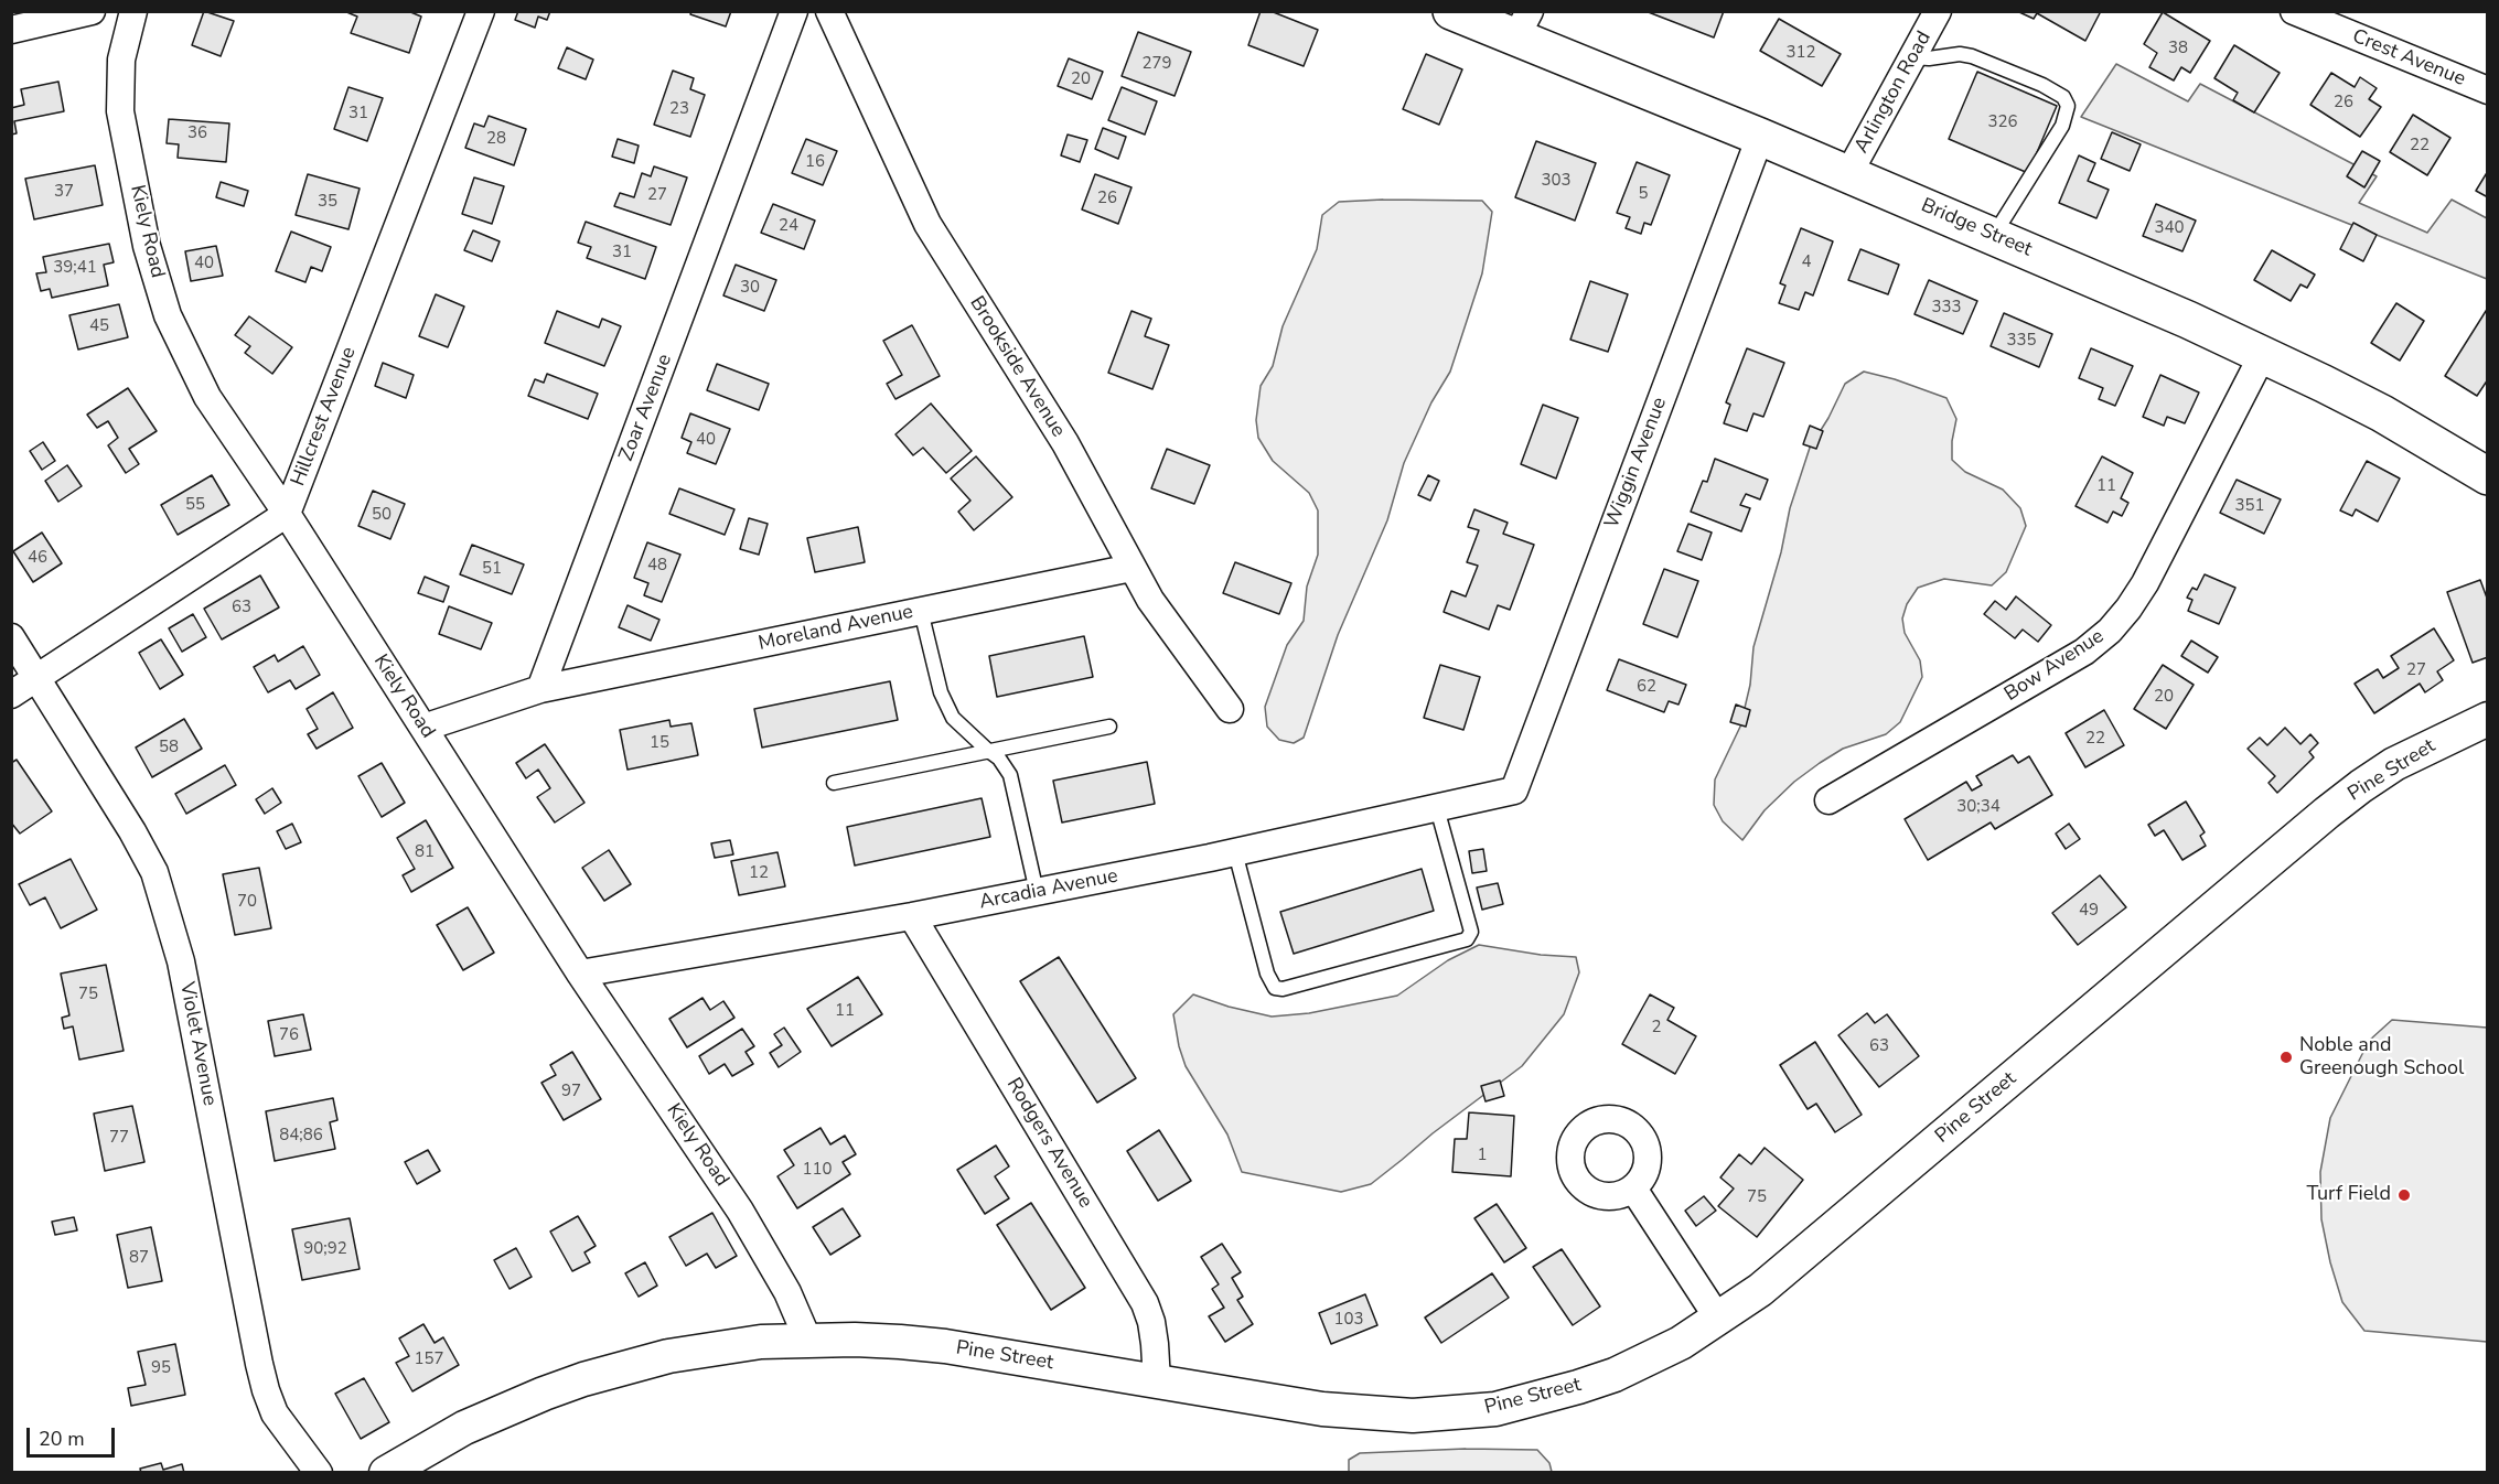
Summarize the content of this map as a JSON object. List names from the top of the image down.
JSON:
{
  "streets": {
    "main road": ["Bridge Street"],
    "street": [
      "Crest Avenue",
      "Arlington Road",
      "Kiely Road",
      "Brookside Avenue",
      "Zoar Avenue",
      "Hillcrest Avenue",
      "Wiggin Avenue",
      "Moreland Avenue",
      "Bow Avenue",
      "Pine Street",
      "Arcadia Avenue",
      "Violet Avenue",
      "Rodgers Avenue"
    ]
  },
  "crossings": [
    ["Arlington Road", "Bridge Street"],
    ["Bridge Street", "Wiggin Avenue"],
    ["Bridge Street", "Bow Avenue"],
    ["Kiely Road", "Hillcrest Avenue"],
    ["Kiely Road", "Pine Street"],
    ["Kiely Road", "Arcadia Avenue"],
    ["Brookside Avenue", "Moreland Avenue"],
    ["Zoar Avenue", "Moreland Avenue"],
    ["Wiggin Avenue", "Arcadia Avenue"],
    ["Pine Street", "Rodgers Avenue"],
    ["Arcadia Avenue", "Rodgers Avenue"]
  ],
  "places": ["Noble and Greenough School", "Turf Field"],
  "house_numbers": [
    "38",
    "312",
    "279",
    "20",
    "26",
    "23",
    "31",
    "326",
    "36",
    "28",
    "22",
    "16",
    "303",
    "37",
    "5",
    "27",
    "26",
    "35",
    "24",
    "340",
    "31",
    "4",
    "40",
    "39;41",
    "30",
    "333",
    "45",
    "335",
    "40",
    "11",
    "55",
    "351",
    "50",
    "46",
    "48",
    "51",
    "63",
    "27",
    "62",
    "20",
    "22",
    "15",
    "58",
    "30;34",
    "81",
    "12",
    "70",
    "49",
    "75",
    "11",
    "2",
    "76",
    "63",
    "97",
    "84;86",
    "77",
    "1",
    "110",
    "75",
    "90;92",
    "87",
    "103",
    "157",
    "95"
  ],
  "scale_bar": "20 m"
}
